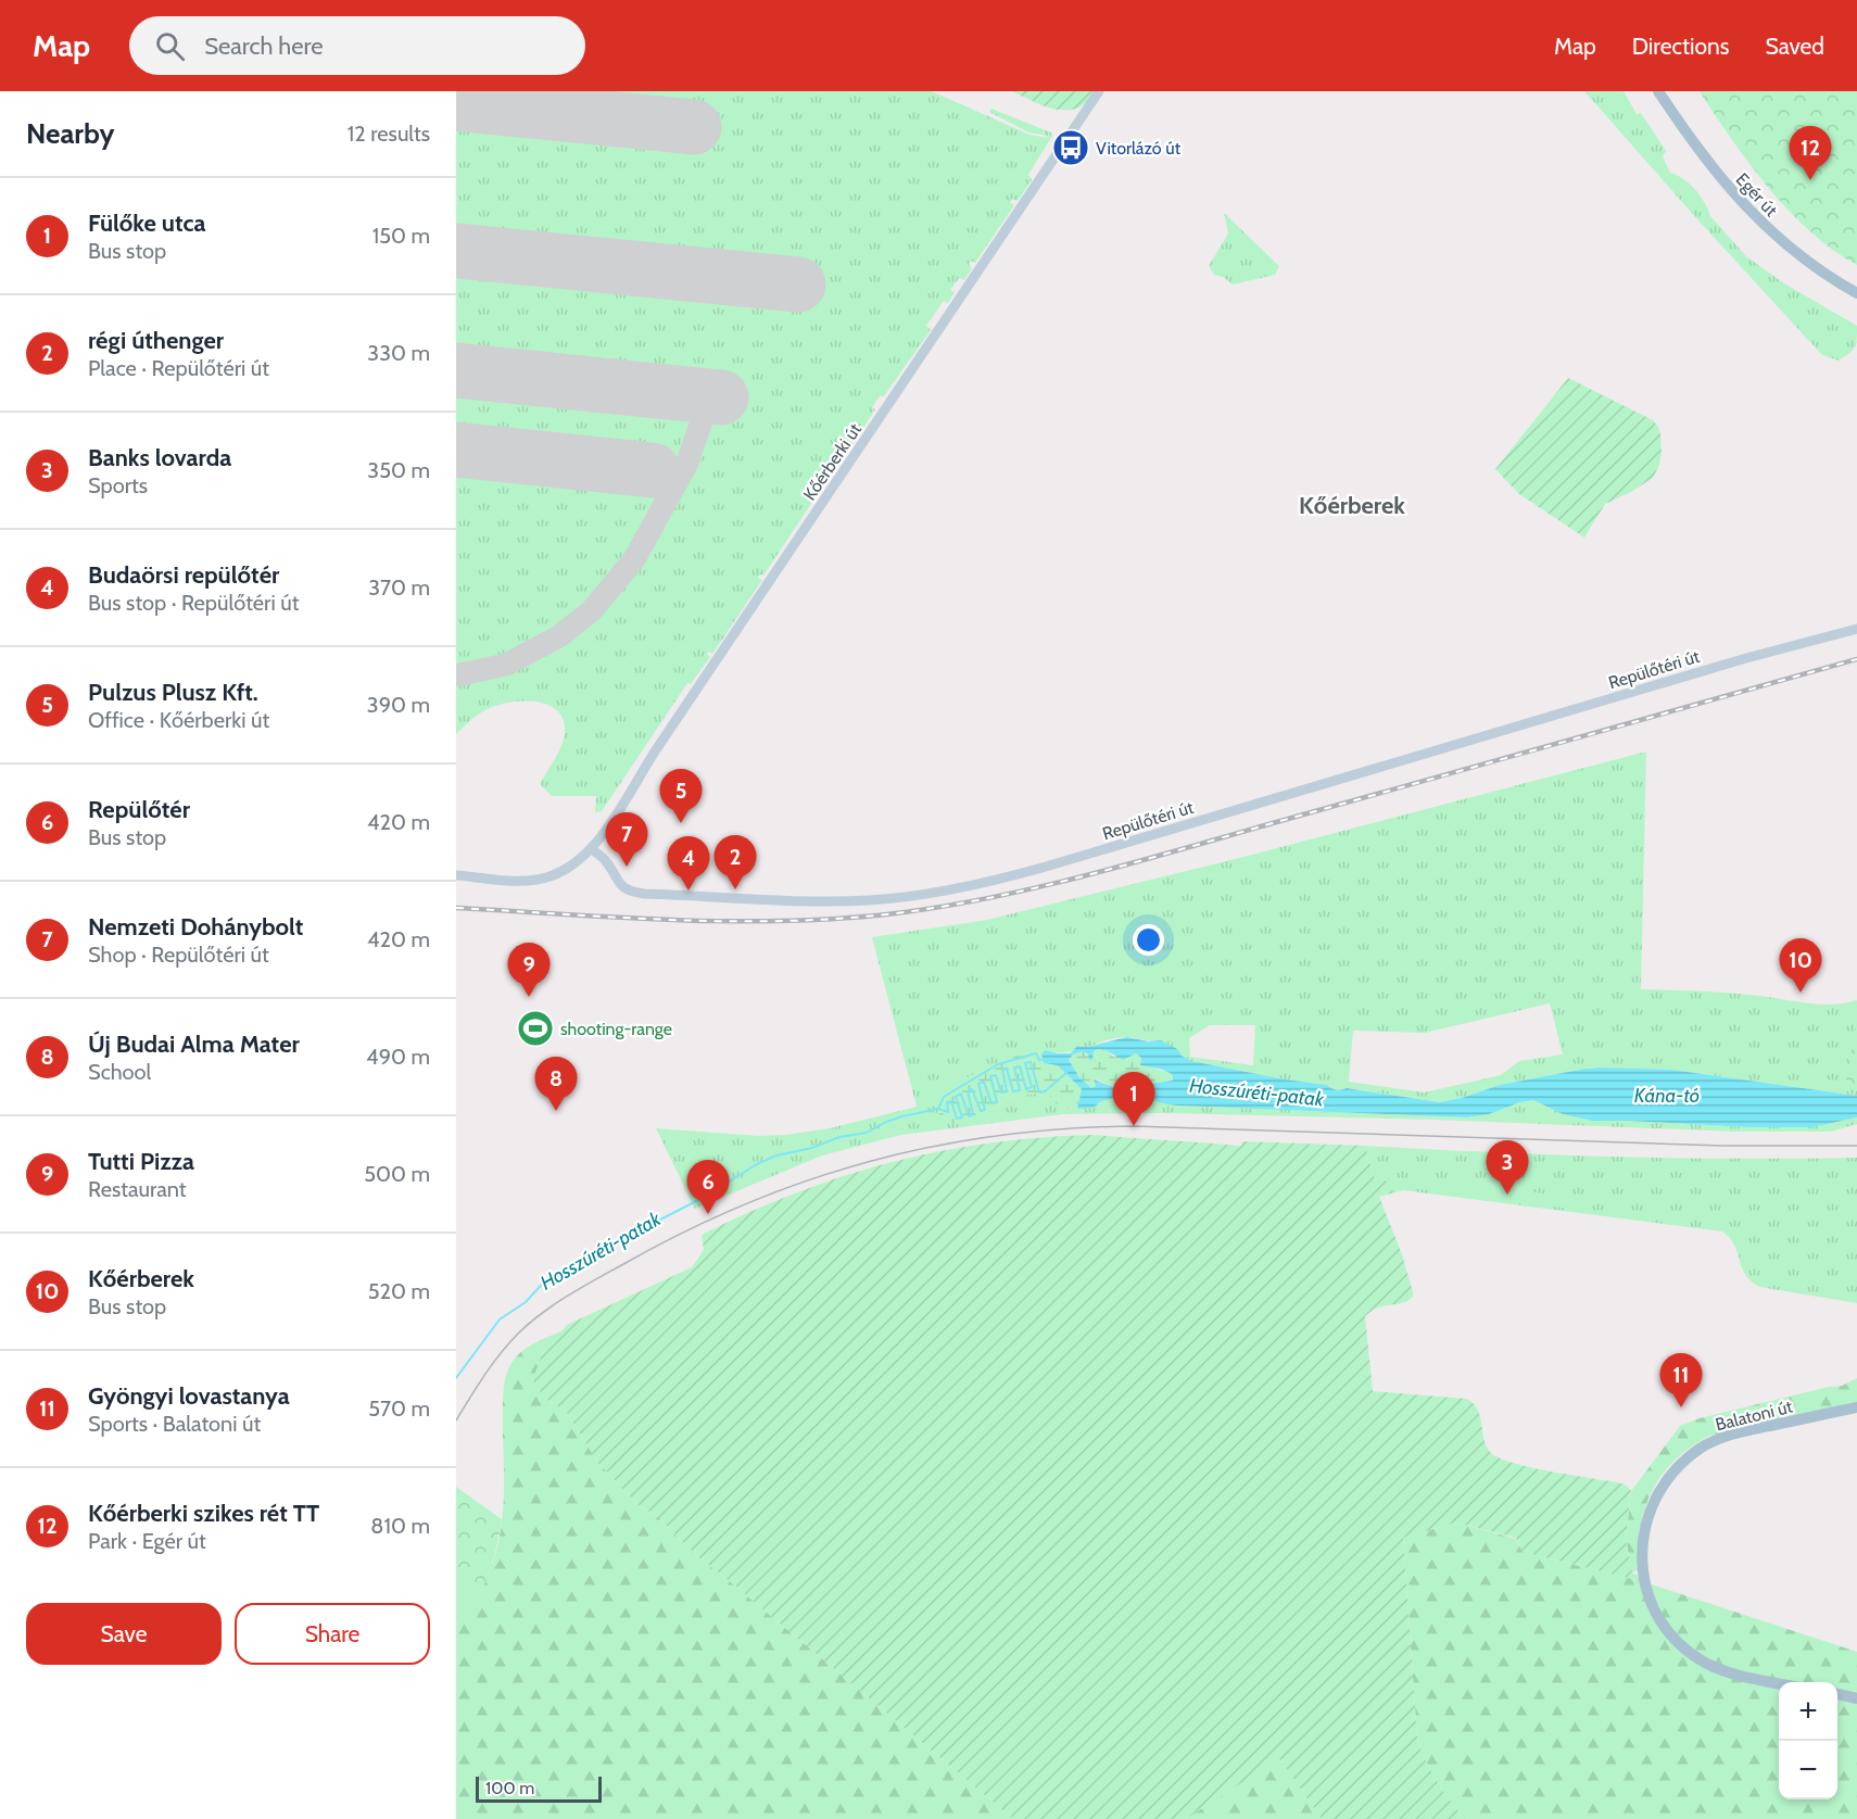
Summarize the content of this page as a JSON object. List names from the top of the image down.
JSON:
{
  "streets": {
    "main road": ["Egér út", "Balatoni út"],
    "street": ["Kőérberki út", "Repülőtéri út"]
  },
  "crossings": [
    ["Kőérberki út", "Repülőtéri út"]
  ],
  "districts": ["Kőérberek"],
  "water": ["Hosszúréti-patak", "Kána-tó"],
  "places": {
    "bus stop": ["Vitorlázó út"],
    "sports": ["shooting-range"]
  },
  "scale_bar": "100 m",
  "page": {
    "header": "Map",
    "search": "Search here",
    "nav": ["Map", "Directions", "Saved"],
    "heading": ["Nearby", "12 results"],
    "pins": [
      "12",
      "5",
      "7",
      "2",
      "4",
      "10",
      "9",
      "8",
      "1",
      "3",
      "6",
      "11"
    ],
    "list": [
      {
        "mark": "1",
        "name": "Fülőke utca",
        "note": "Bus stop",
        "value": "150 m"
      },
      {
        "mark": "2",
        "name": "régi úthenger",
        "note": "Place · Repülőtéri út",
        "value": "330 m"
      },
      {
        "mark": "3",
        "name": "Banks lovarda",
        "note": "Sports",
        "value": "350 m"
      },
      {
        "mark": "4",
        "name": "Budaörsi repülőtér",
        "note": "Bus stop · Repülőtéri út",
        "value": "370 m"
      },
      {
        "mark": "5",
        "name": "Pulzus Plusz Kft.",
        "note": "Office · Kőérberki út",
        "value": "390 m"
      },
      {
        "mark": "6",
        "name": "Repülőtér",
        "note": "Bus stop",
        "value": "420 m"
      },
      {
        "mark": "7",
        "name": "Nemzeti Dohánybolt",
        "note": "Shop · Repülőtéri út",
        "value": "420 m"
      },
      {
        "mark": "8",
        "name": "Új Budai Alma Mater",
        "note": "School",
        "value": "490 m"
      },
      {
        "mark": "9",
        "name": "Tutti Pizza",
        "note": "Restaurant",
        "value": "500 m"
      },
      {
        "mark": "10",
        "name": "Kőérberek",
        "note": "Bus stop",
        "value": "520 m"
      },
      {
        "mark": "11",
        "name": "Gyöngyi lovastanya",
        "note": "Sports · Balatoni út",
        "value": "570 m"
      },
      {
        "mark": "12",
        "name": "Kőérberki szikes rét TT",
        "note": "Park · Egér út",
        "value": "810 m"
      }
    ],
    "buttons": ["Save", "Share"],
    "map_buttons": ["+", "−"],
    "scale": "100 m"
  }
}
